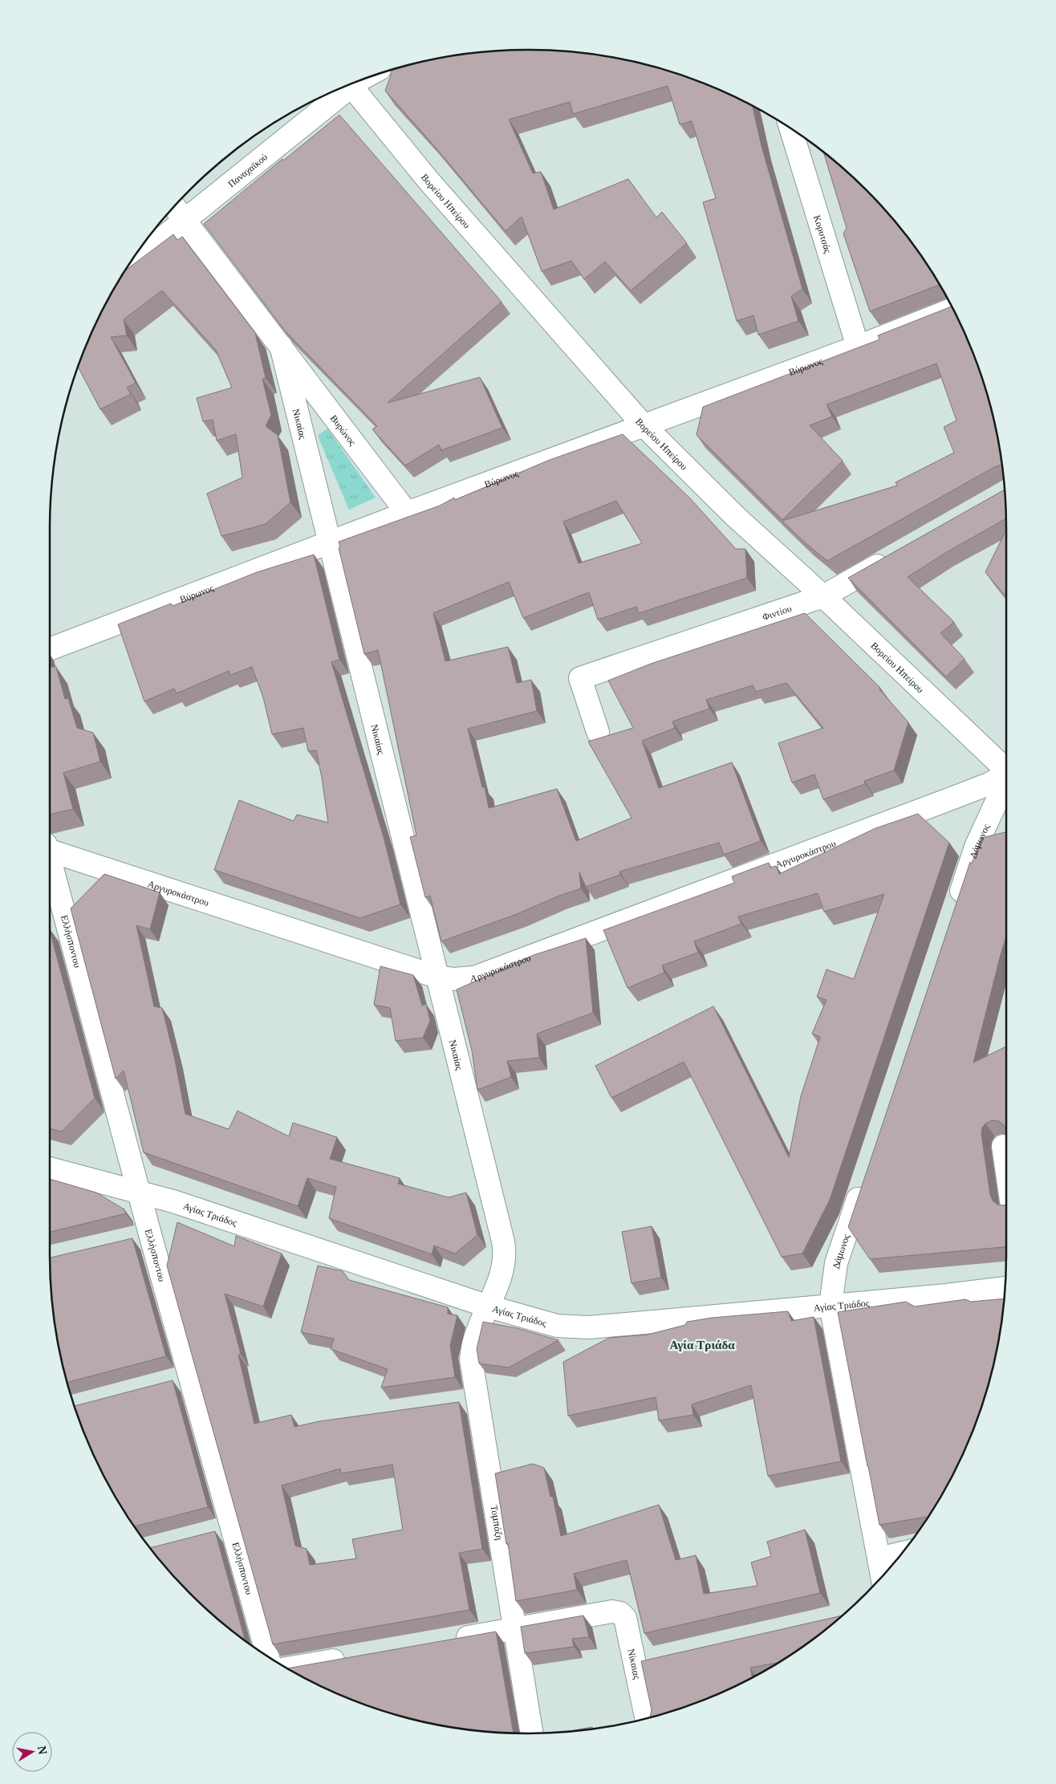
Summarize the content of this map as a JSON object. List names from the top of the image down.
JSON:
{
  "streets": {
    "street": [
      "Παναχαϊκού",
      "Βορείου Ηπείρου",
      "Κορυτσάς",
      "Βύρωνος",
      "Νικαίας",
      "Βυρώνος",
      "Φιντίου",
      "Δάμωνος",
      "Αργυροκάστρου",
      "Ελλήσποντου",
      "Αγίας Τριάδος",
      "Τομπάζη",
      "Νίκαιας"
    ]
  },
  "crossings": [
    ["Παναχαϊκού", "Νικαίας"],
    ["Βορείου Ηπείρου", "Βύρωνος"],
    ["Βορείου Ηπείρου", "Φιντίου"],
    ["Κορυτσάς", "Βύρωνος"],
    ["Βύρωνος", "Νικαίας"],
    ["Βύρωνος", "Βυρώνος"],
    ["Νικαίας", "Βυρώνος"],
    ["Νικαίας", "Αργυροκάστρου"],
    ["Νικαίας", "Αγίας Τριάδος"],
    ["Νικαίας", "Τομπάζη"],
    ["Δάμωνος", "Αγίας Τριάδος"],
    ["Ελλήσποντου", "Αγίας Τριάδος"],
    ["Αγίας Τριάδος", "Τομπάζη"],
    ["Τομπάζη", "Νίκαιας"]
  ],
  "districts": ["Αγία Τριάδα"],
  "north": "right"
}
